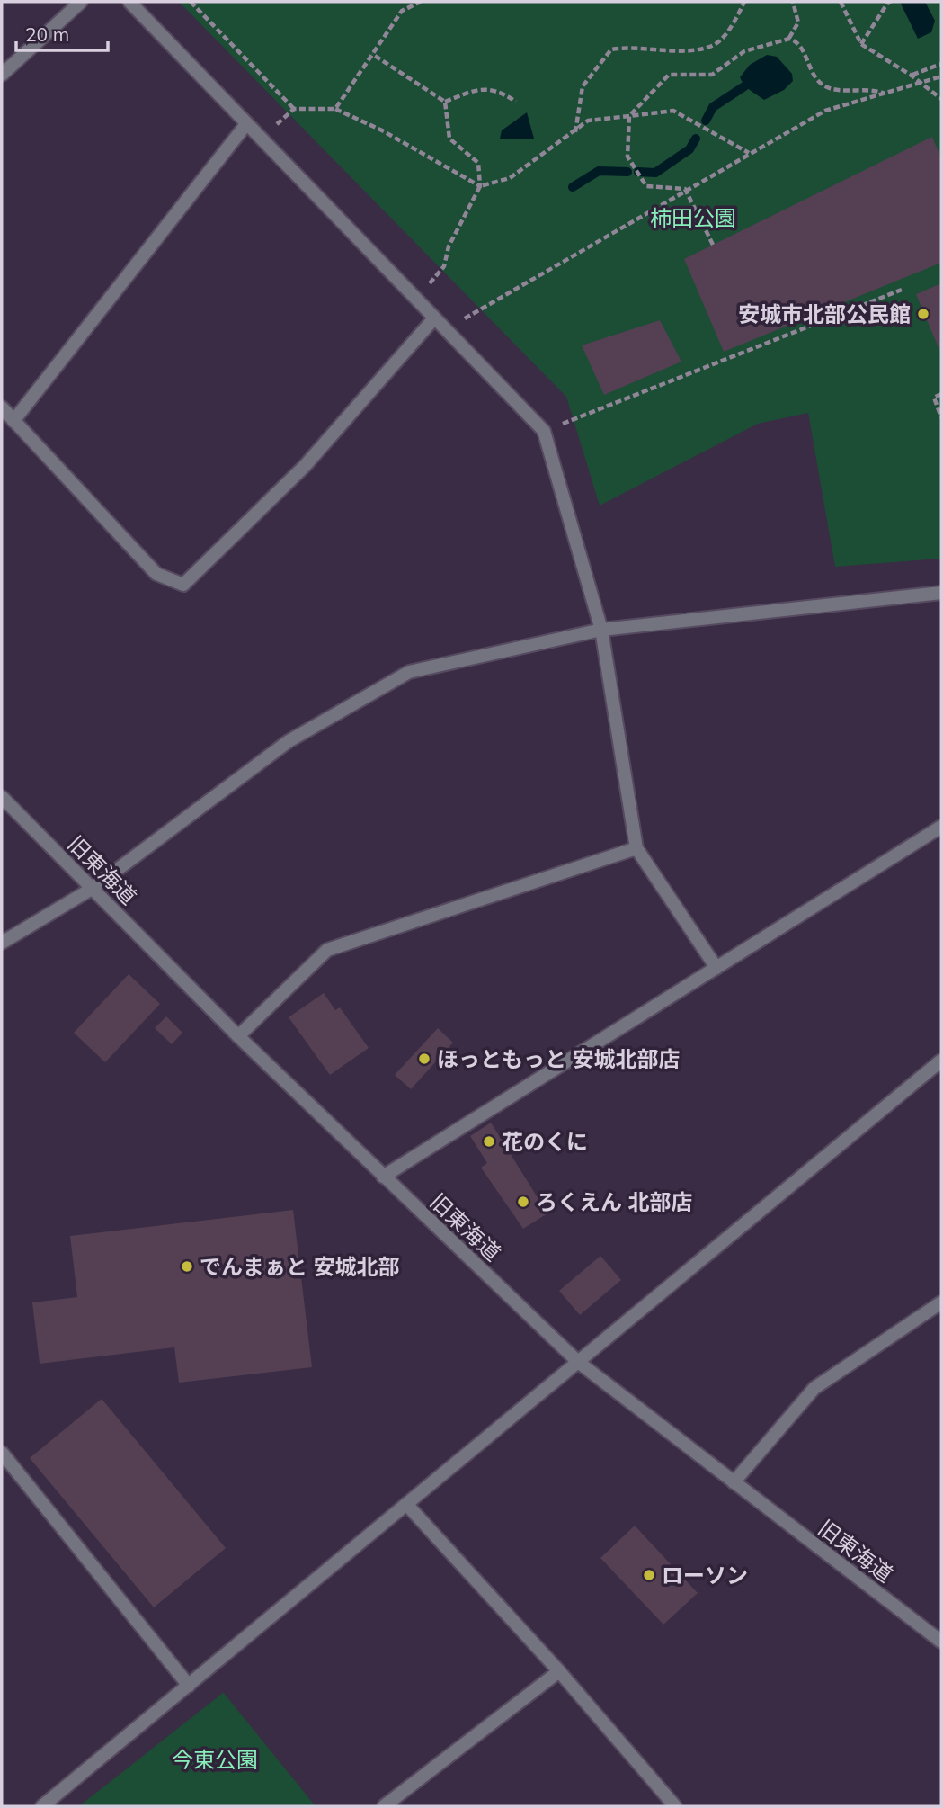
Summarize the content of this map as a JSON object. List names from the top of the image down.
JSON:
{
  "streets": {
    "street": ["旧東海道"]
  },
  "parks": ["柿田公園", "今東公園"],
  "places": [
    "安城市北部公民館",
    "ほっともっと 安城北部店",
    "花のくに",
    "ろくえん 北部店",
    "でんまぁと 安城北部",
    "ローソン"
  ],
  "scale_bar": "20 m"
}
